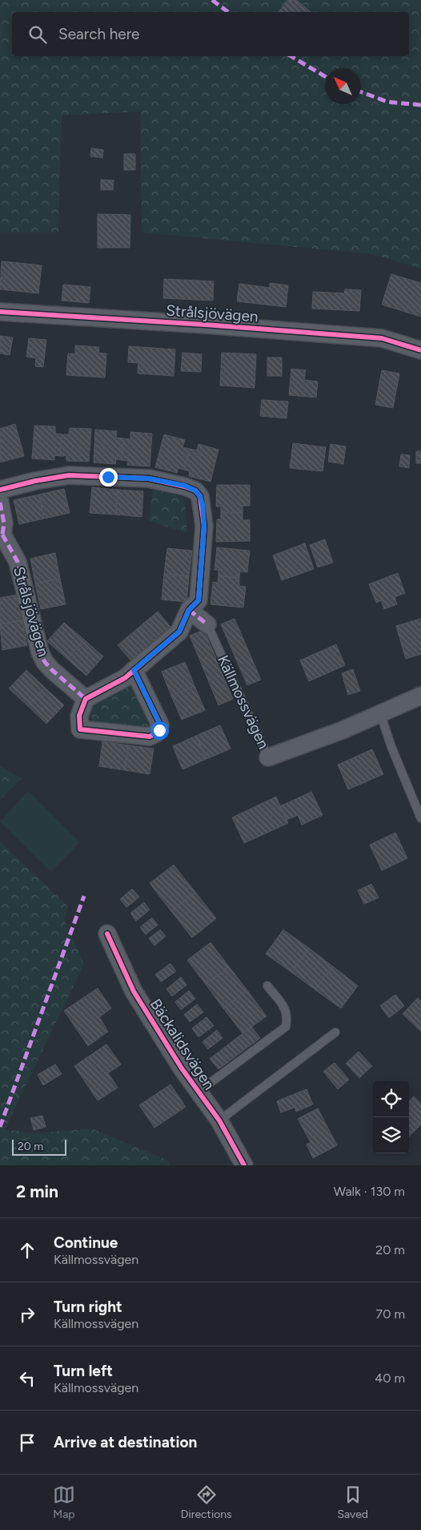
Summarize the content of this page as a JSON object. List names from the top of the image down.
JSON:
{
  "streets": {
    "street": ["Strålsjövägen", "Källmossvägen", "Bäckalidsvägen"]
  },
  "scale_bar": "20 m",
  "north": "top left",
  "page": {
    "search": "Search here",
    "scale": "20 m",
    "heading": ["2 min", "Walk · 130 m"],
    "list": [
      ["Continue", "Källmossvägen", "20 m"],
      ["Turn right", "Källmossvägen", "70 m"],
      ["Turn left", "Källmossvägen", "40 m"],
      "Arrive at destination"
    ],
    "nav": ["Map", "Directions", "Saved"]
  }
}
